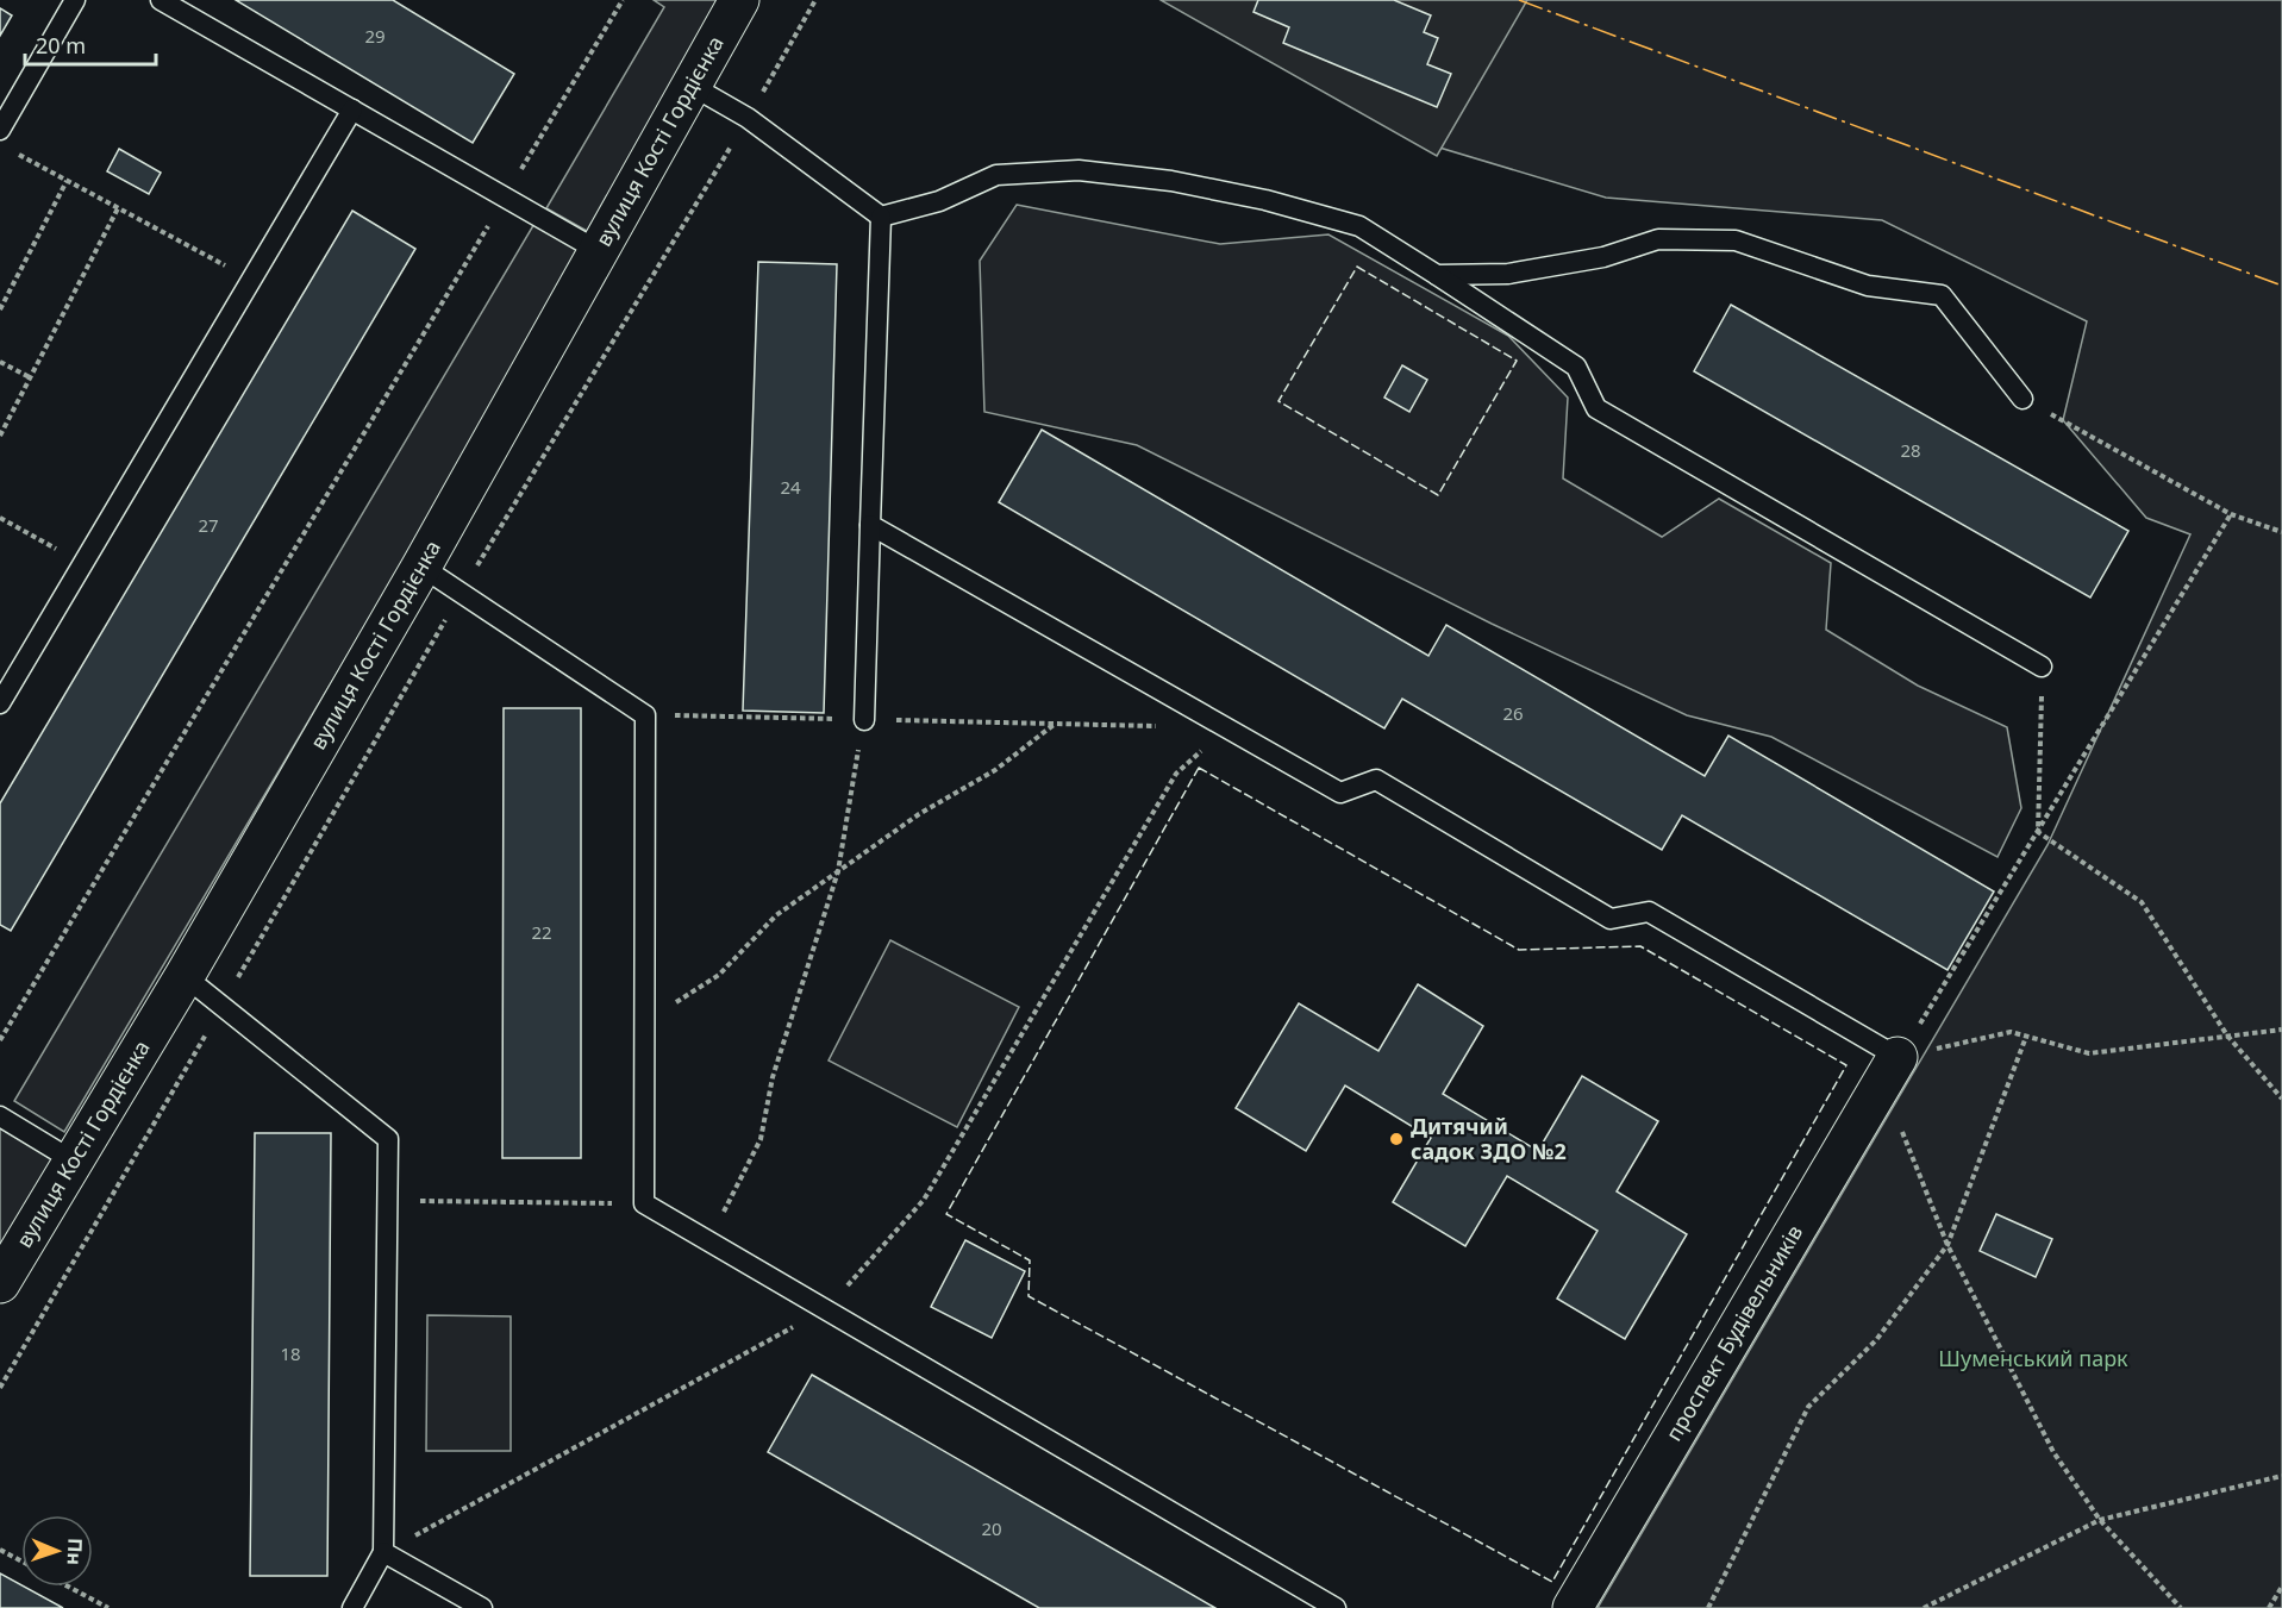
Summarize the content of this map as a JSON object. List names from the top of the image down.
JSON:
{
  "streets": {
    "street": ["вулиця Кості Гордієнка", "проспект Будівельників"]
  },
  "parks": ["Шуменський парк"],
  "places": ["Дитячий садок ЗДО №2"],
  "house_numbers": [
    "29",
    "28",
    "24",
    "27",
    "26",
    "22",
    "18",
    "20"
  ],
  "scale_bar": "20 m",
  "north": "right"
}
